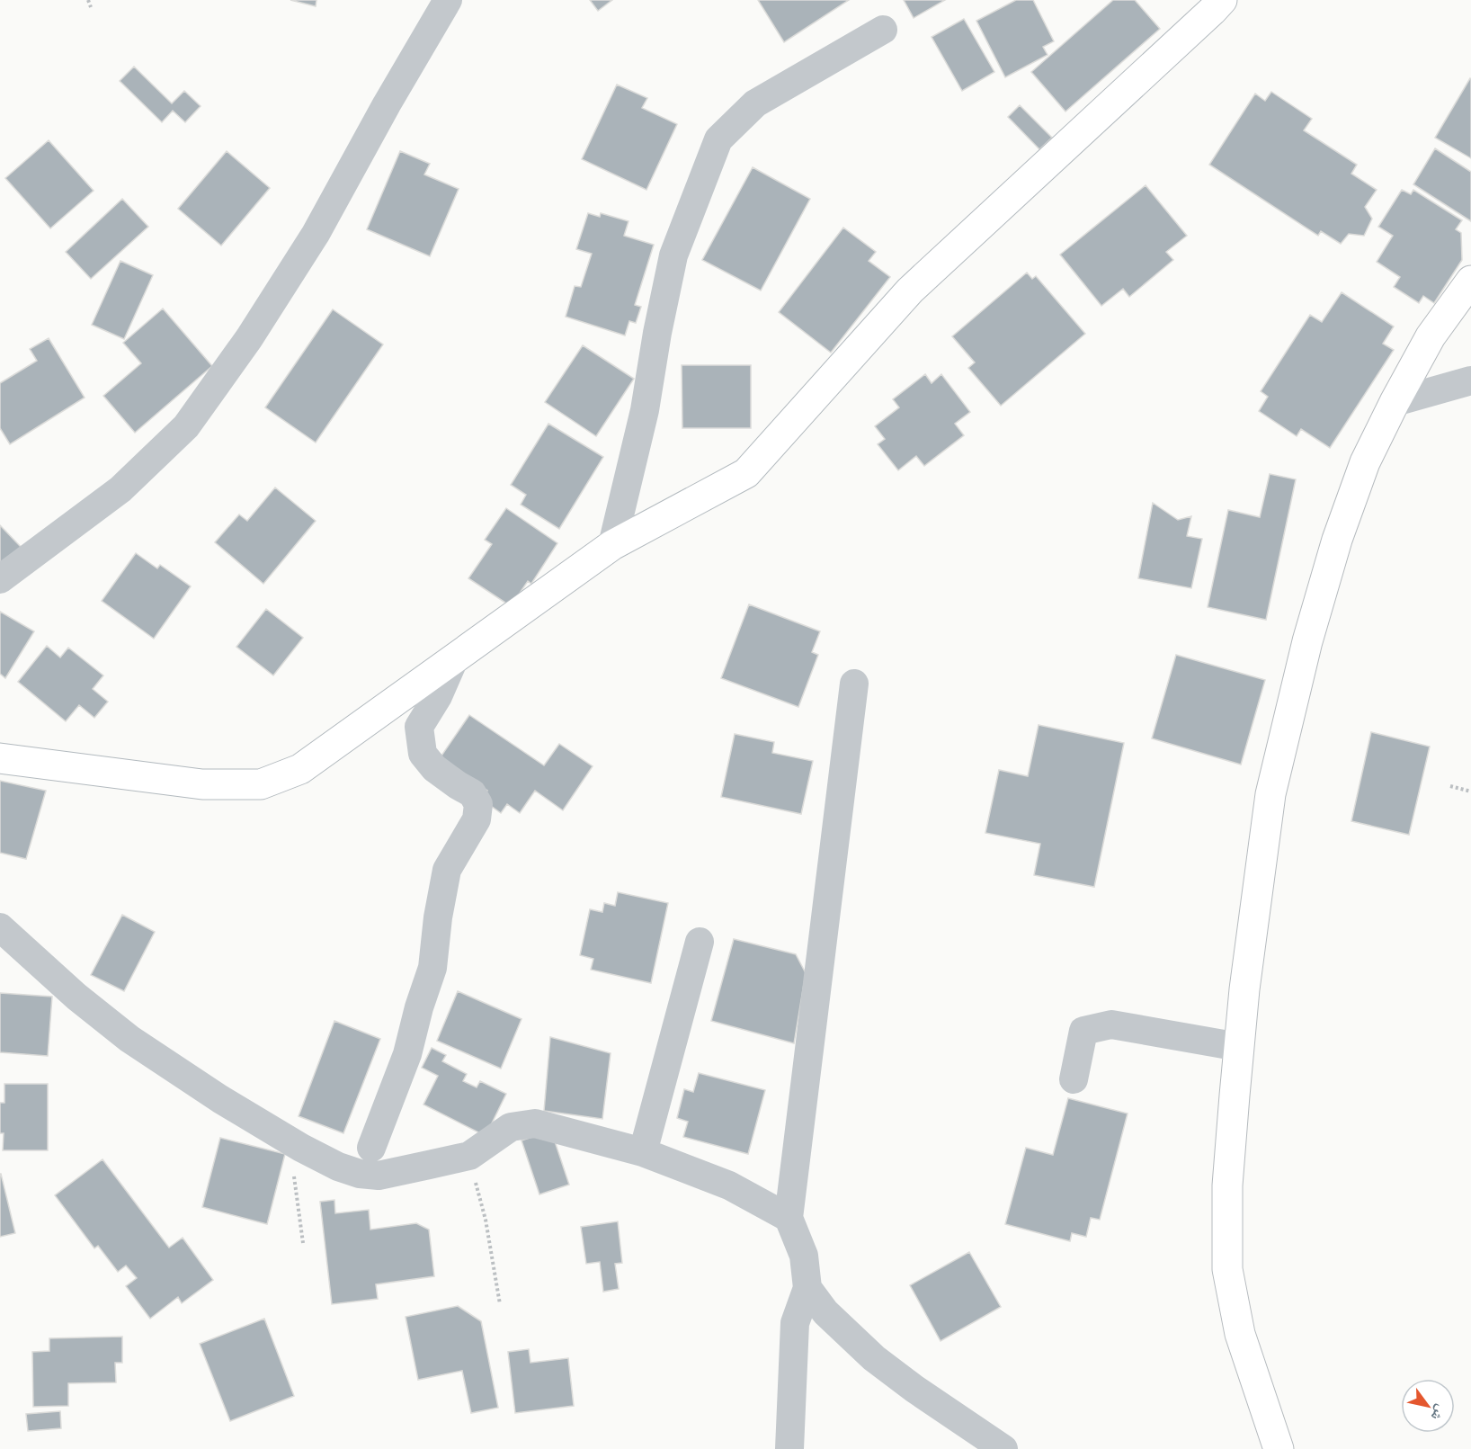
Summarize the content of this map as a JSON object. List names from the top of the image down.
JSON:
{
  "north": "bottom right"
}
